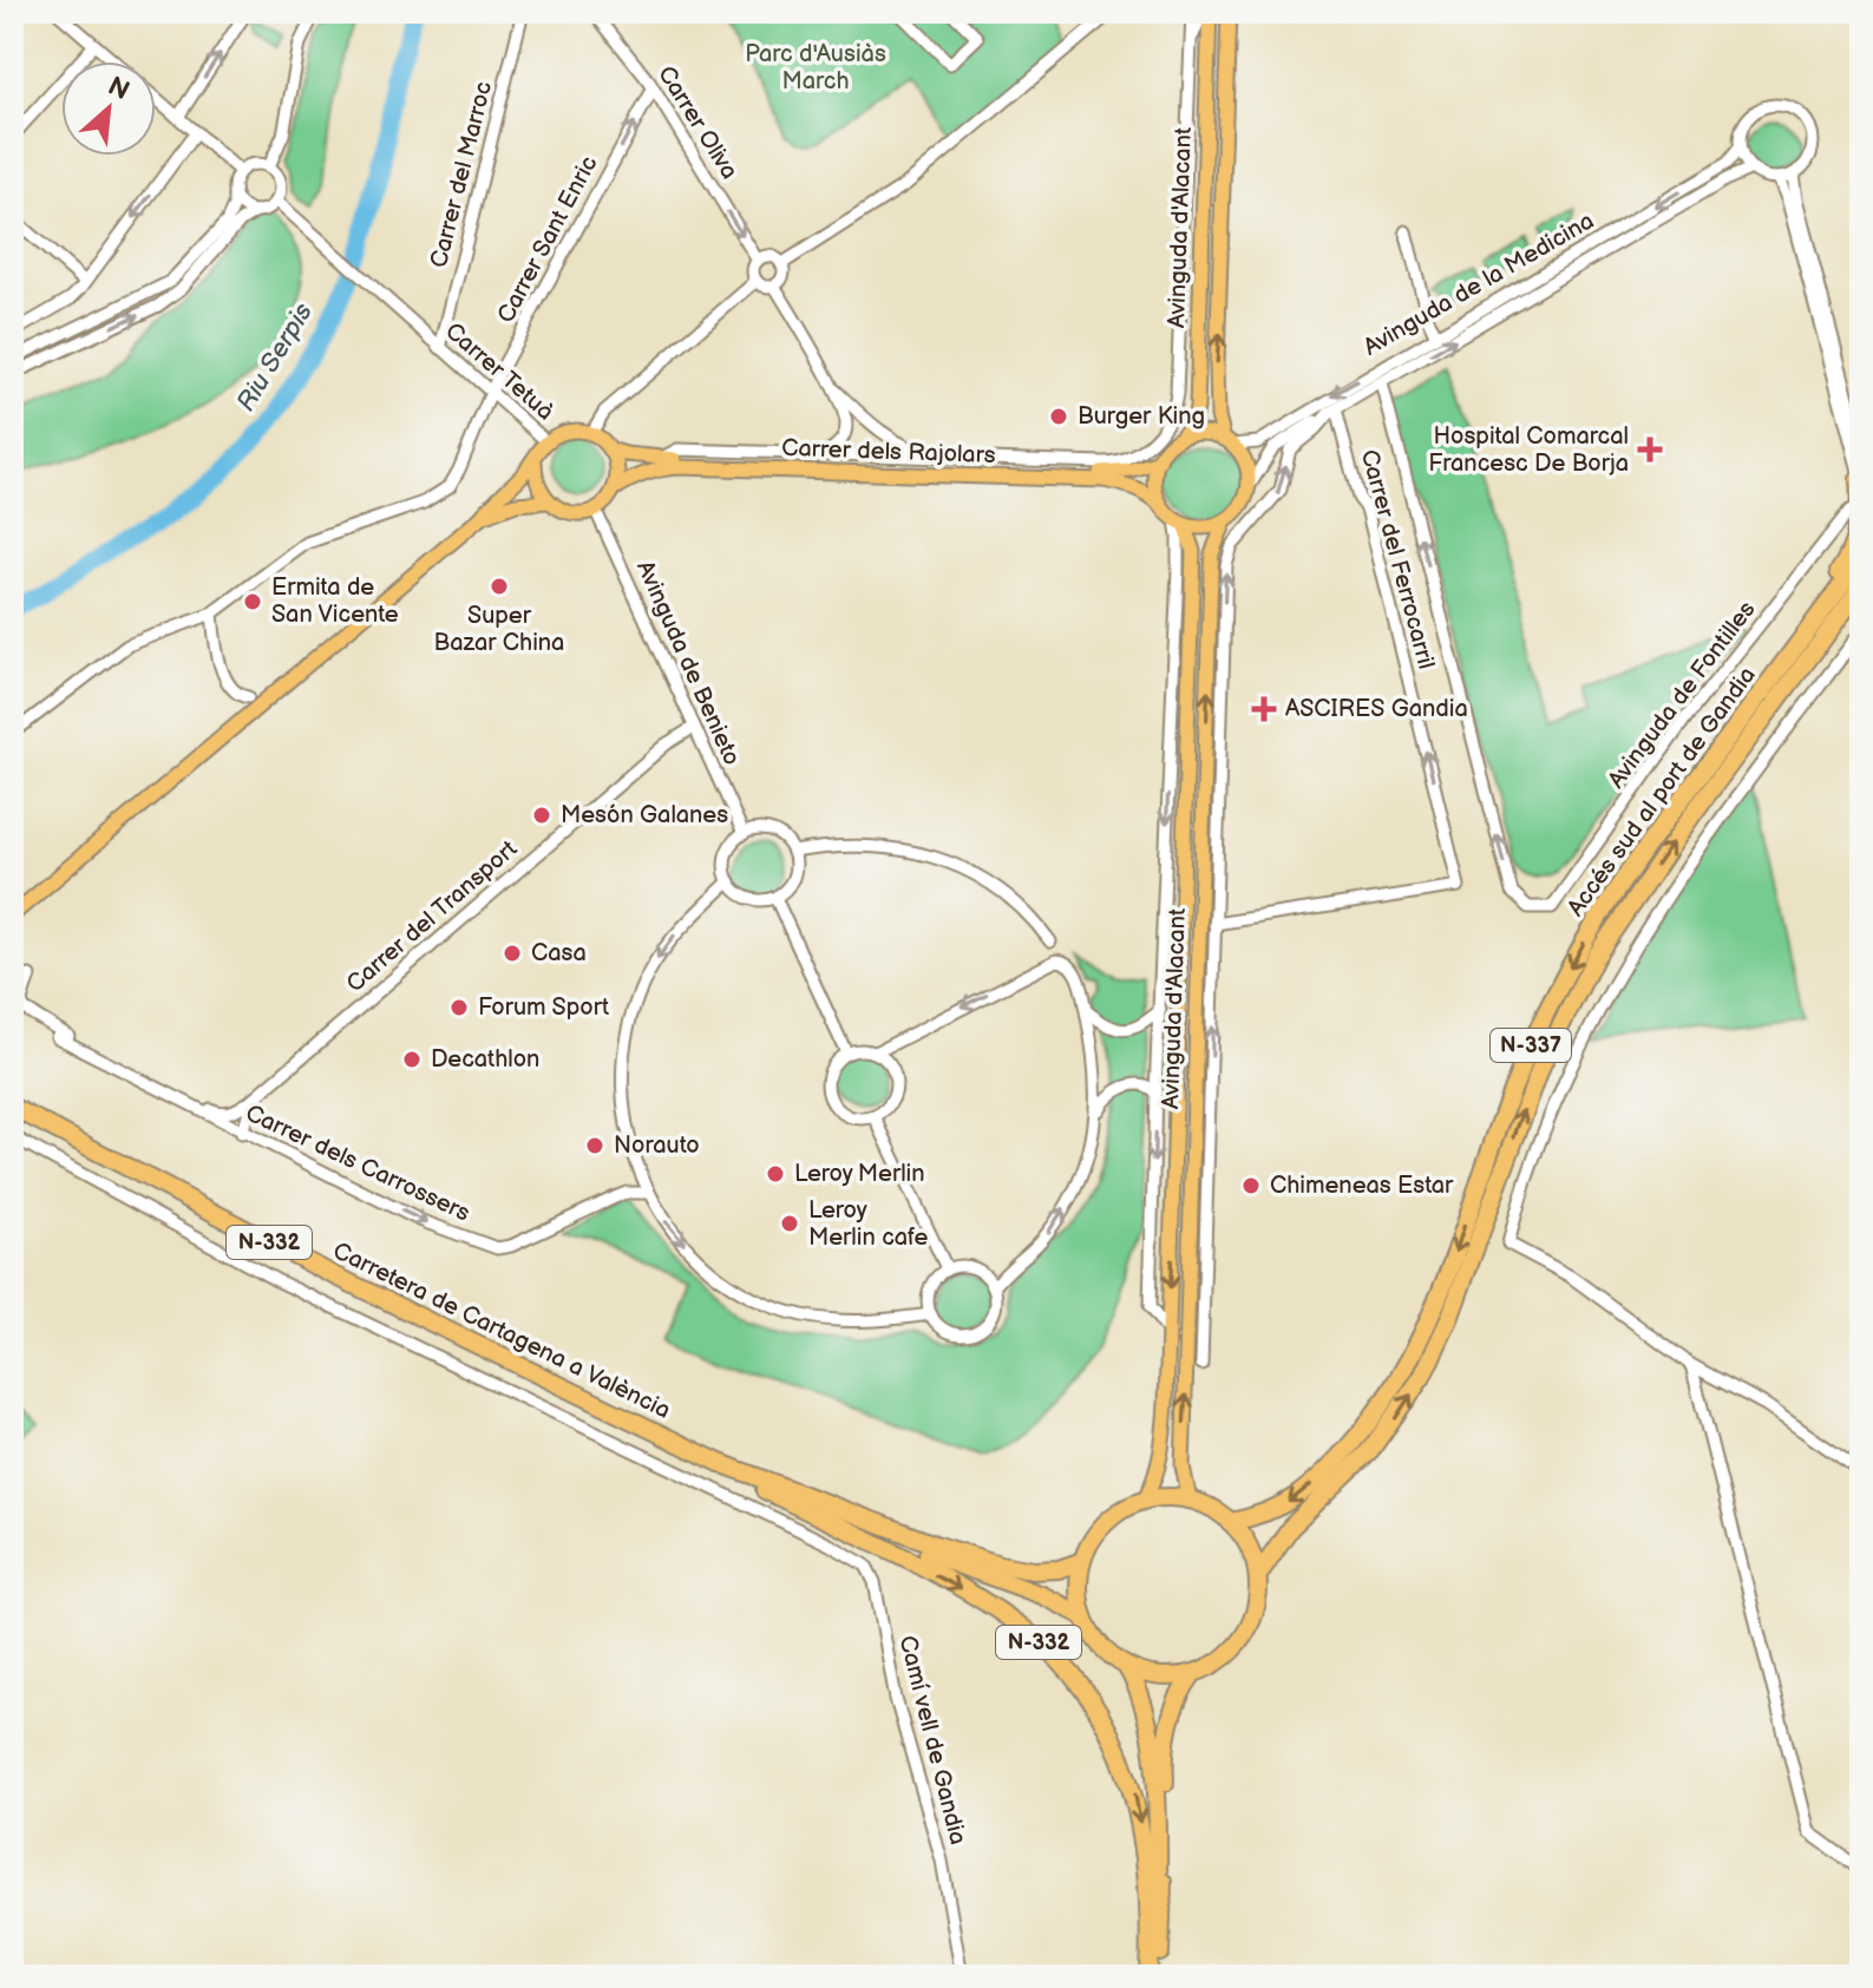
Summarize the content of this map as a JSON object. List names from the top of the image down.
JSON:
{
  "streets": {
    "highway": [
      "Accés sud al port de Gandia",
      "N-337",
      "N-332",
      "Carretera de Cartagena a València"
    ],
    "main road": ["Avinguda d'Alacant", "Carrer dels Rajolars"],
    "street": [
      "Carrer Oliva",
      "Carrer del Marroc",
      "Carrer Sant Enric",
      "Avinguda de la Medicina",
      "Carrer Tetuà",
      "Carrer del Ferrocarril",
      "Avinguda de Benieto",
      "Avinguda de Fontilles",
      "Carrer del Transport",
      "Carrer dels Carrossers",
      "Camí vell de Gandia"
    ]
  },
  "crossings": [
    ["Carrer Oliva", "Carrer Sant Enric"],
    ["Carrer del Marroc", "Carrer Tetuà"],
    ["Avinguda d'Alacant", "Avinguda de la Medicina"],
    ["Avinguda d'Alacant", "Carrer dels Rajolars"],
    ["Avinguda d'Alacant", "Carrer del Ferrocarril"],
    ["Avinguda d'Alacant", "Accés sud al port de Gandia"],
    ["Avinguda d'Alacant", "N-332"],
    ["Carrer Sant Enric", "Carrer Tetuà"],
    ["Avinguda de la Medicina", "Carrer dels Rajolars"],
    ["Avinguda de la Medicina", "Carrer del Ferrocarril"],
    ["Carrer Tetuà", "Carrer dels Rajolars"],
    ["Carrer Tetuà", "Avinguda de Benieto"],
    ["Carrer dels Rajolars", "Avinguda de Benieto"],
    ["Carrer del Ferrocarril", "Avinguda de Fontilles"],
    ["Avinguda de Benieto", "Carrer del Transport"],
    ["Accés sud al port de Gandia", "N-332"],
    ["Carrer del Transport", "Carrer dels Carrossers"],
    ["N-332", "Carretera de Cartagena a València"]
  ],
  "one_way": ["Carrer Oliva", "Carrer Sant Enric", "Carrer dels Carrossers"],
  "water": ["Riu Serpis"],
  "parks": ["Parc d'Ausiàs March"],
  "places": {
    "other": [
      "Burger King",
      "Super Bazar China",
      "Ermita de San Vicente",
      "Mesón Galanes",
      "Casa",
      "Forum Sport",
      "Decathlon",
      "Norauto",
      "Leroy Merlin",
      "Chimeneas Estar",
      "Leroy Merlin cafe"
    ],
    "health": ["Hospital Comarcal Francesc De Borja", "ASCIRES Gandia"]
  },
  "north": "top right"
}
